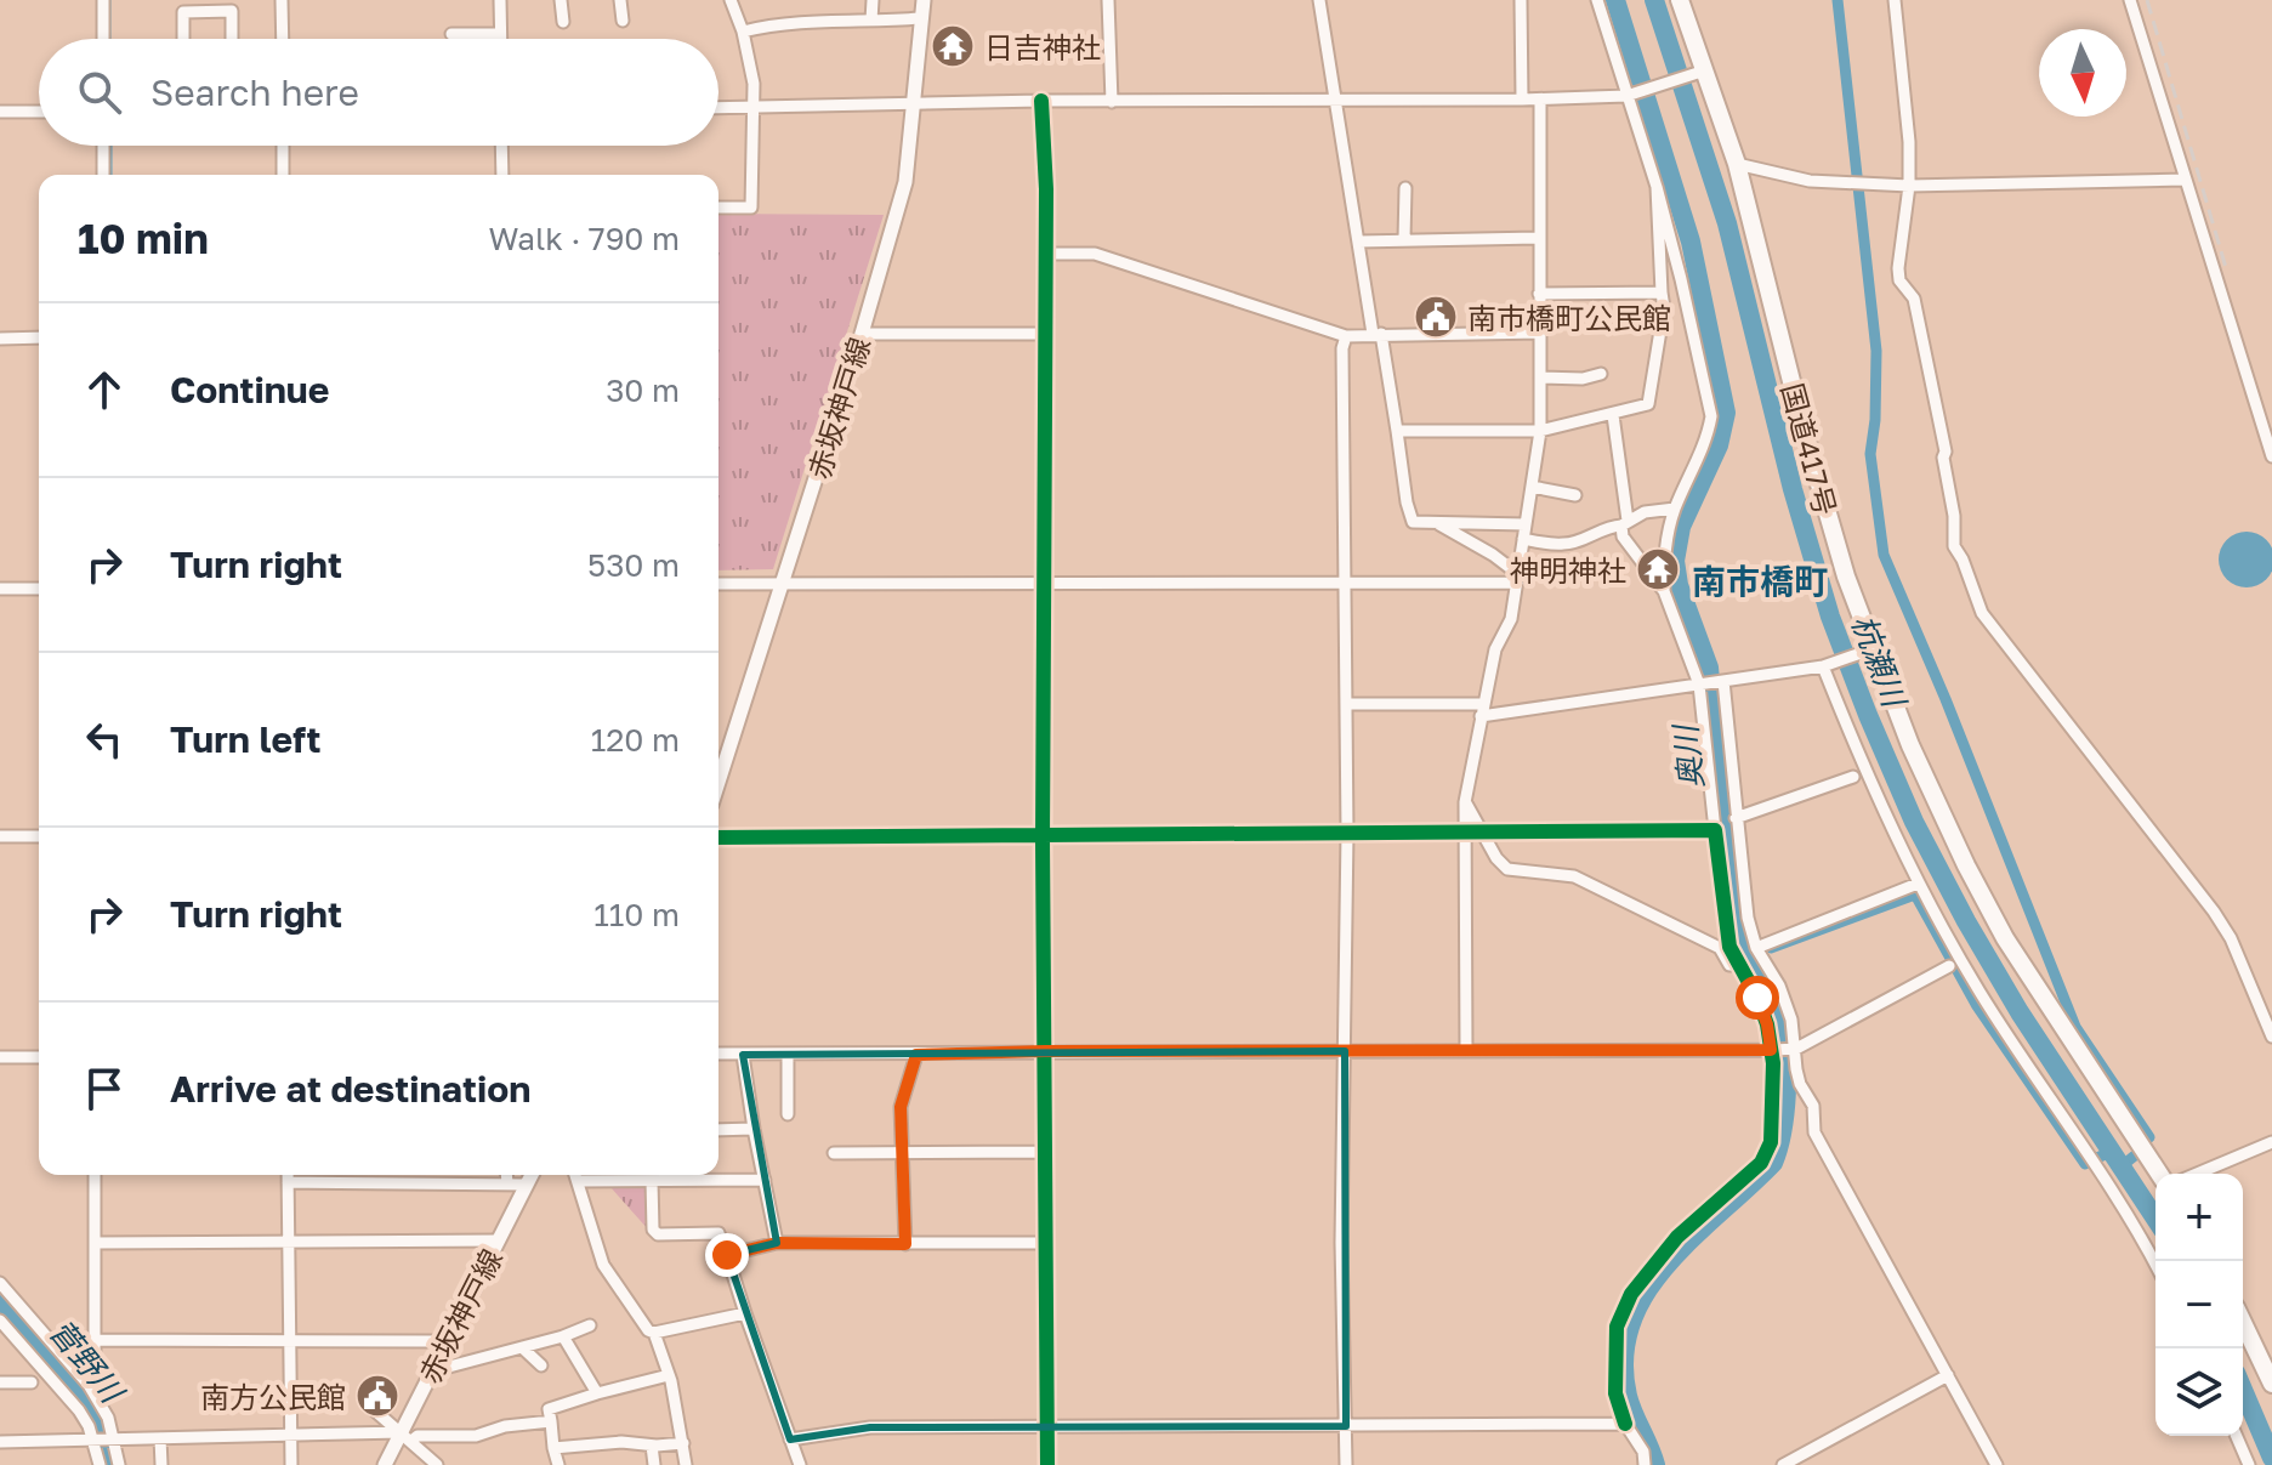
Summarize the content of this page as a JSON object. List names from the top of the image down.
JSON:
{
  "streets": {
    "highway": ["国道417号"],
    "main road": ["赤坂神戸線"]
  },
  "districts": ["南市橋町"],
  "water": ["杭瀬川", "奥川", "菅野川"],
  "places": {
    "temple": ["日吉神社", "神明神社"],
    "public building": ["南市橋町公民館", "南方公民館"]
  },
  "north": "bottom",
  "page": {
    "search": "Search here",
    "heading": ["10 min", "Walk · 790 m"],
    "list": [
      ["Continue", "30 m"],
      ["Turn right", "530 m"],
      ["Turn left", "120 m"],
      ["Turn right", "110 m"],
      "Arrive at destination"
    ],
    "map_buttons": ["+", "−"]
  }
}
